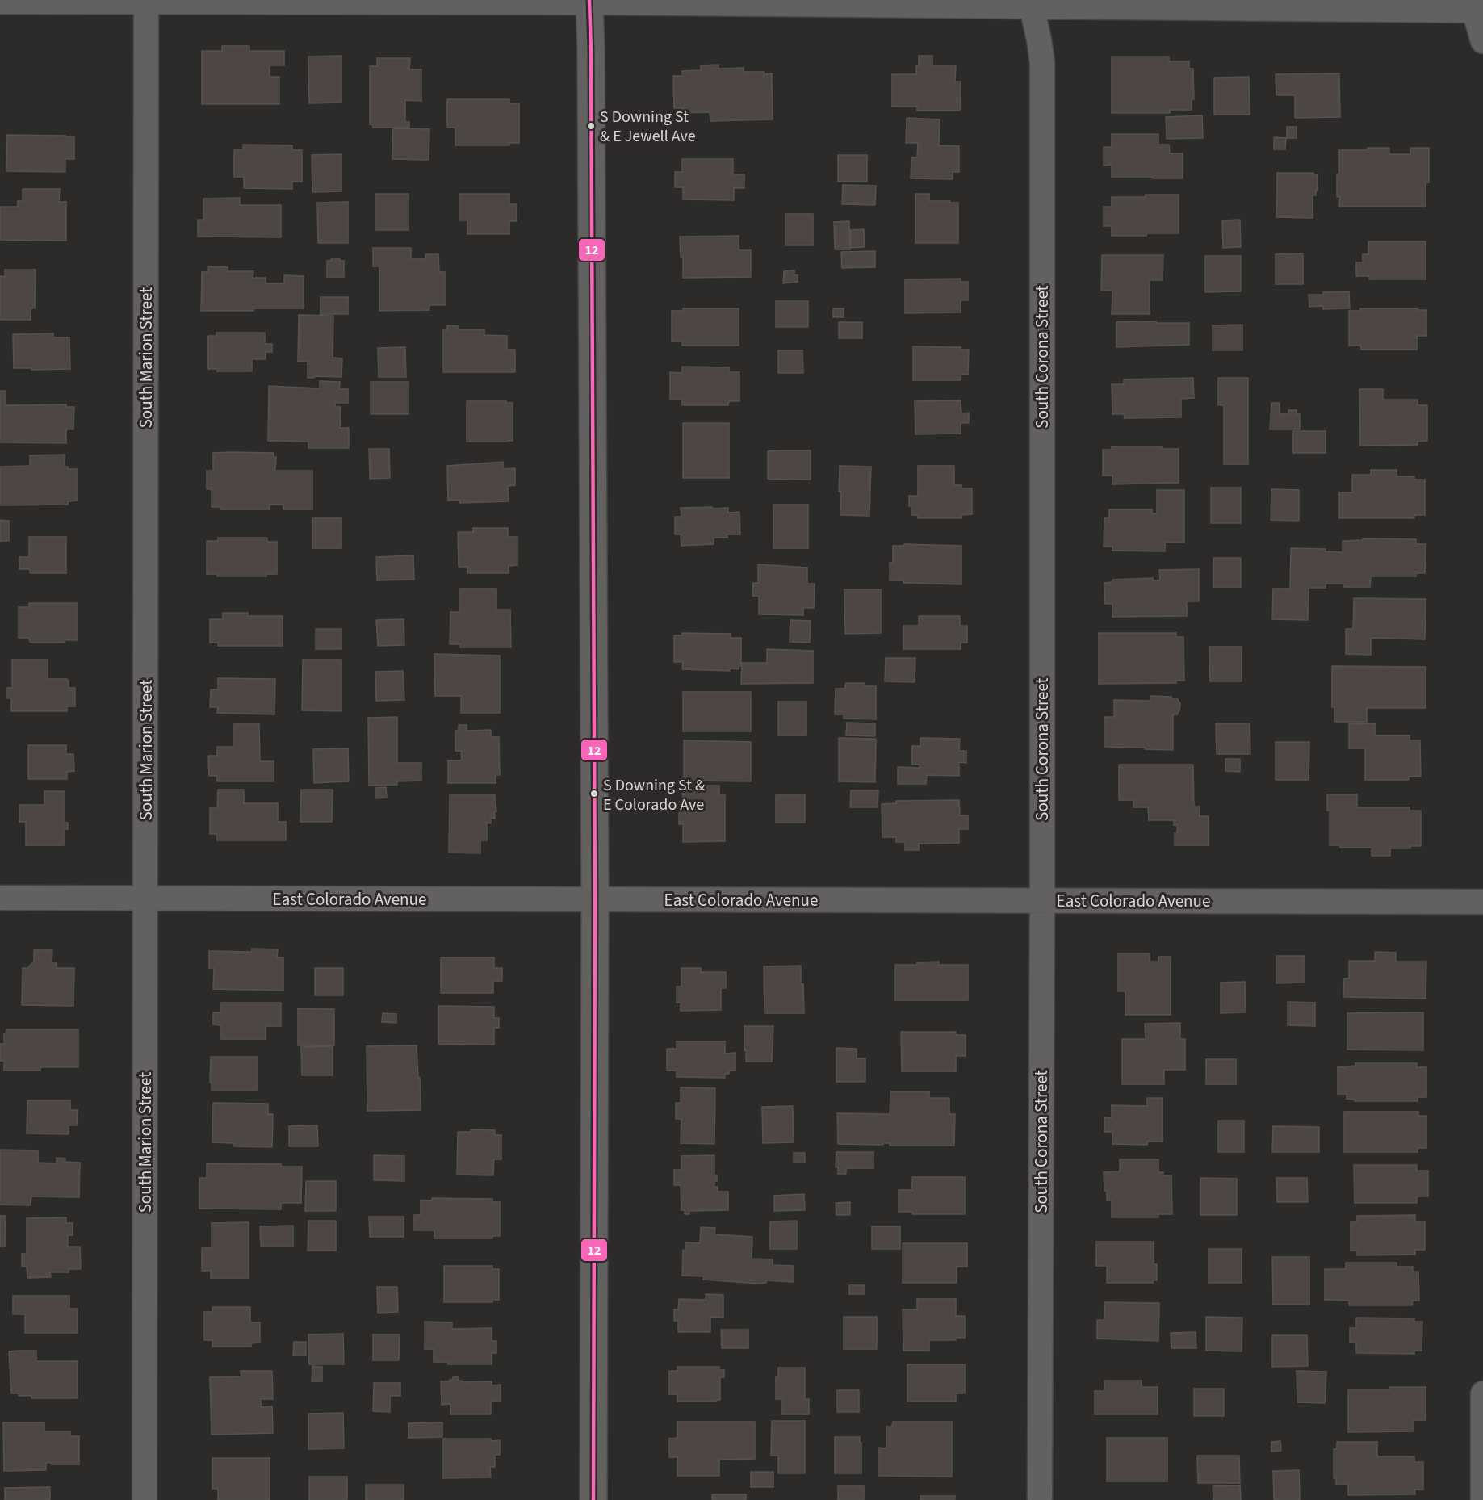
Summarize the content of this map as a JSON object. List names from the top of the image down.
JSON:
{
  "streets": {
    "street": ["South Corona Street", "South Marion Street", "East Colorado Avenue"]
  },
  "crossings": [
    ["South Corona Street", "East Colorado Avenue"],
    ["South Marion Street", "East Colorado Avenue"]
  ],
  "places": ["S Downing St & E Jewell Ave", "S Downing St & E Colorado Ave"],
  "lines": ["transit line 12"]
}
